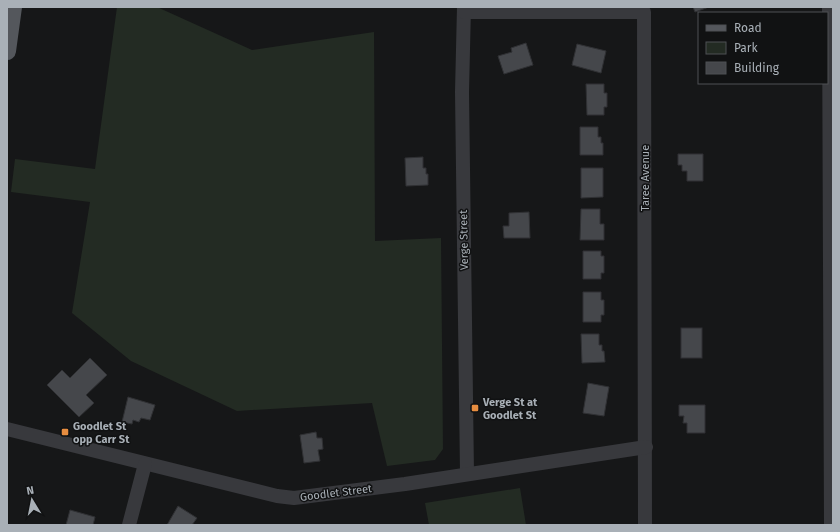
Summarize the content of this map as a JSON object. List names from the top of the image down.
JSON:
{
  "streets": {
    "street": ["Taree Avenue", "Verge Street", "Goodlet Street"]
  },
  "crossings": [
    ["Taree Avenue", "Verge Street"],
    ["Taree Avenue", "Goodlet Street"],
    ["Verge Street", "Goodlet Street"]
  ],
  "places": {
    "transit": ["Verge St at Goodlet St", "Goodlet St opp Carr St"]
  },
  "legend": ["Road", "Park", "Building"],
  "north": "top"
}
